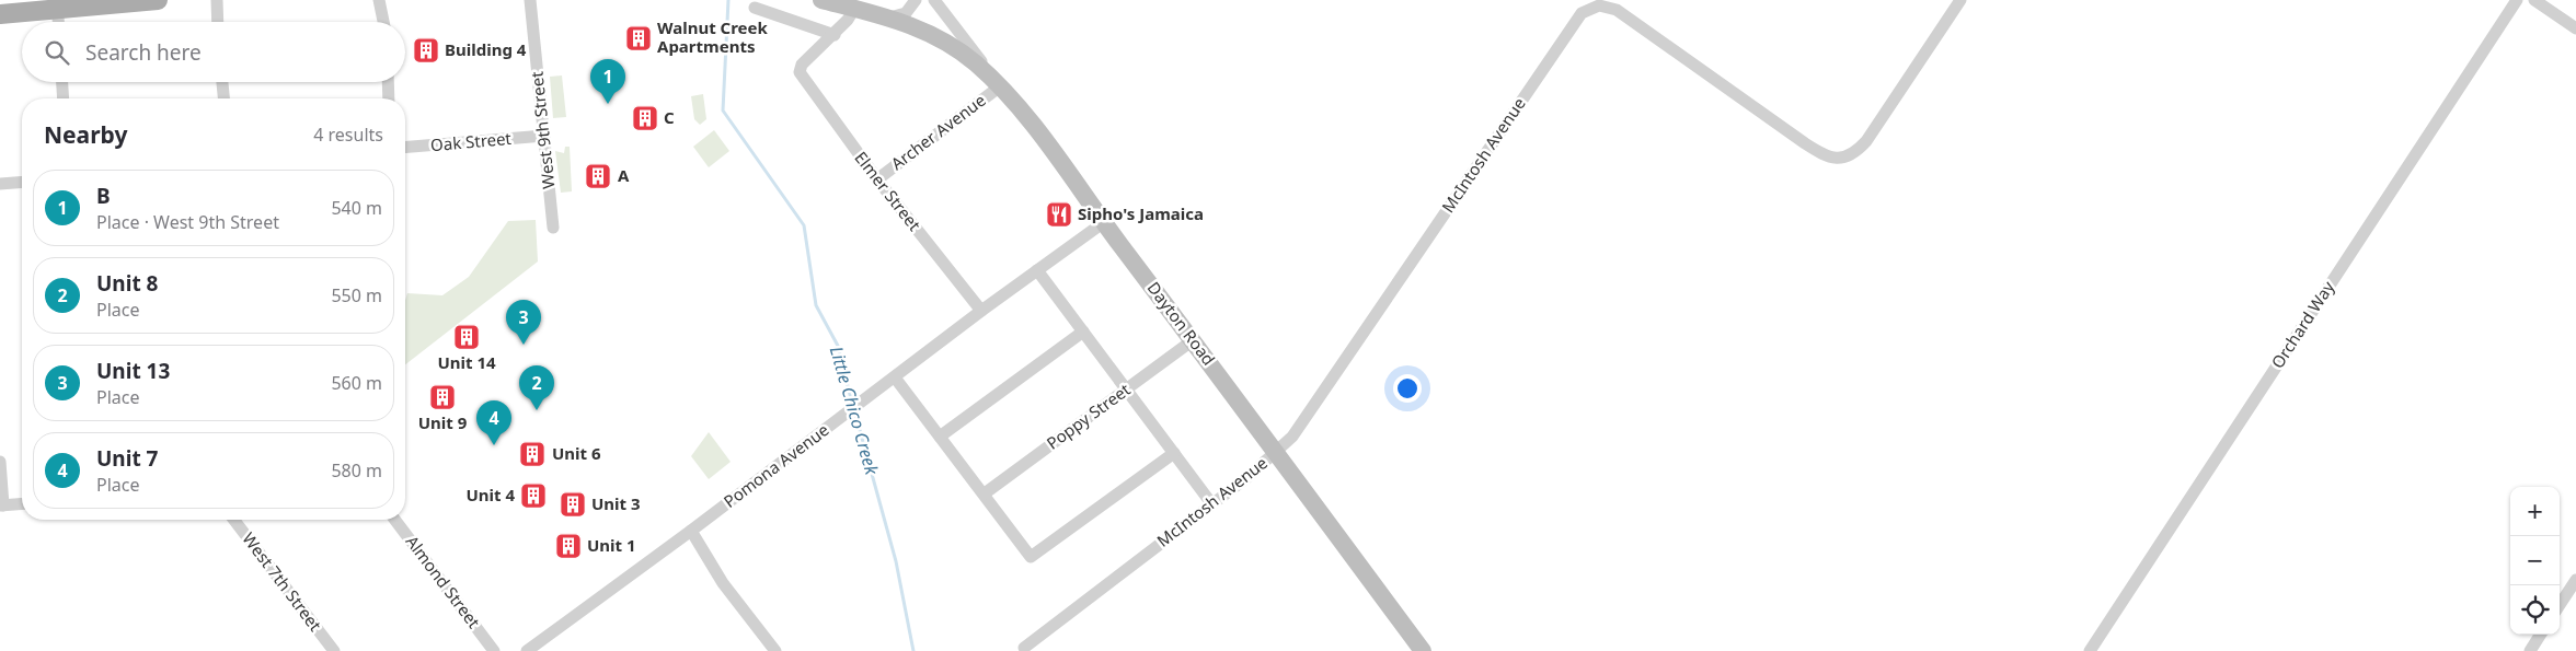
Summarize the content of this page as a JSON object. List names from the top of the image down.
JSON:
{
  "streets": {
    "street": [
      "West 9th Street",
      "Archer Avenue",
      "Oak Street",
      "McIntosh Avenue",
      "Elmer Street",
      "Dayton Road",
      "Orchard Way",
      "Poppy Street",
      "Pomona Avenue",
      "West 7th Street",
      "Almond Street"
    ]
  },
  "crossings": [
    ["West 9th Street", "Oak Street"],
    ["Archer Avenue", "Elmer Street"],
    ["Archer Avenue", "Dayton Road"],
    ["McIntosh Avenue", "Dayton Road"],
    ["Elmer Street", "Pomona Avenue"],
    ["Dayton Road", "Poppy Street"],
    ["Dayton Road", "Pomona Avenue"]
  ],
  "water": ["Little Chico Creek"],
  "places": {
    "building": [
      "Walnut Creek Apartments",
      "Building 4",
      "C",
      "A",
      "Unit 14",
      "Unit 9",
      "Unit 6",
      "Unit 4",
      "Unit 3",
      "Unit 1"
    ],
    "restaurant": ["Sipho's Jamaica"]
  },
  "page": {
    "search": "Search here",
    "pins": [
      "1",
      "3",
      "2",
      "4"
    ],
    "heading": ["Nearby", "4 results"],
    "list": [
      {
        "mark": "1",
        "name": "B",
        "note": "Place · West 9th Street",
        "value": "540 m"
      },
      {
        "mark": "2",
        "name": "Unit 8",
        "note": "Place",
        "value": "550 m"
      },
      {
        "mark": "3",
        "name": "Unit 13",
        "note": "Place",
        "value": "560 m"
      },
      {
        "mark": "4",
        "name": "Unit 7",
        "note": "Place",
        "value": "580 m"
      }
    ],
    "map_buttons": ["+", "−"]
  }
}
